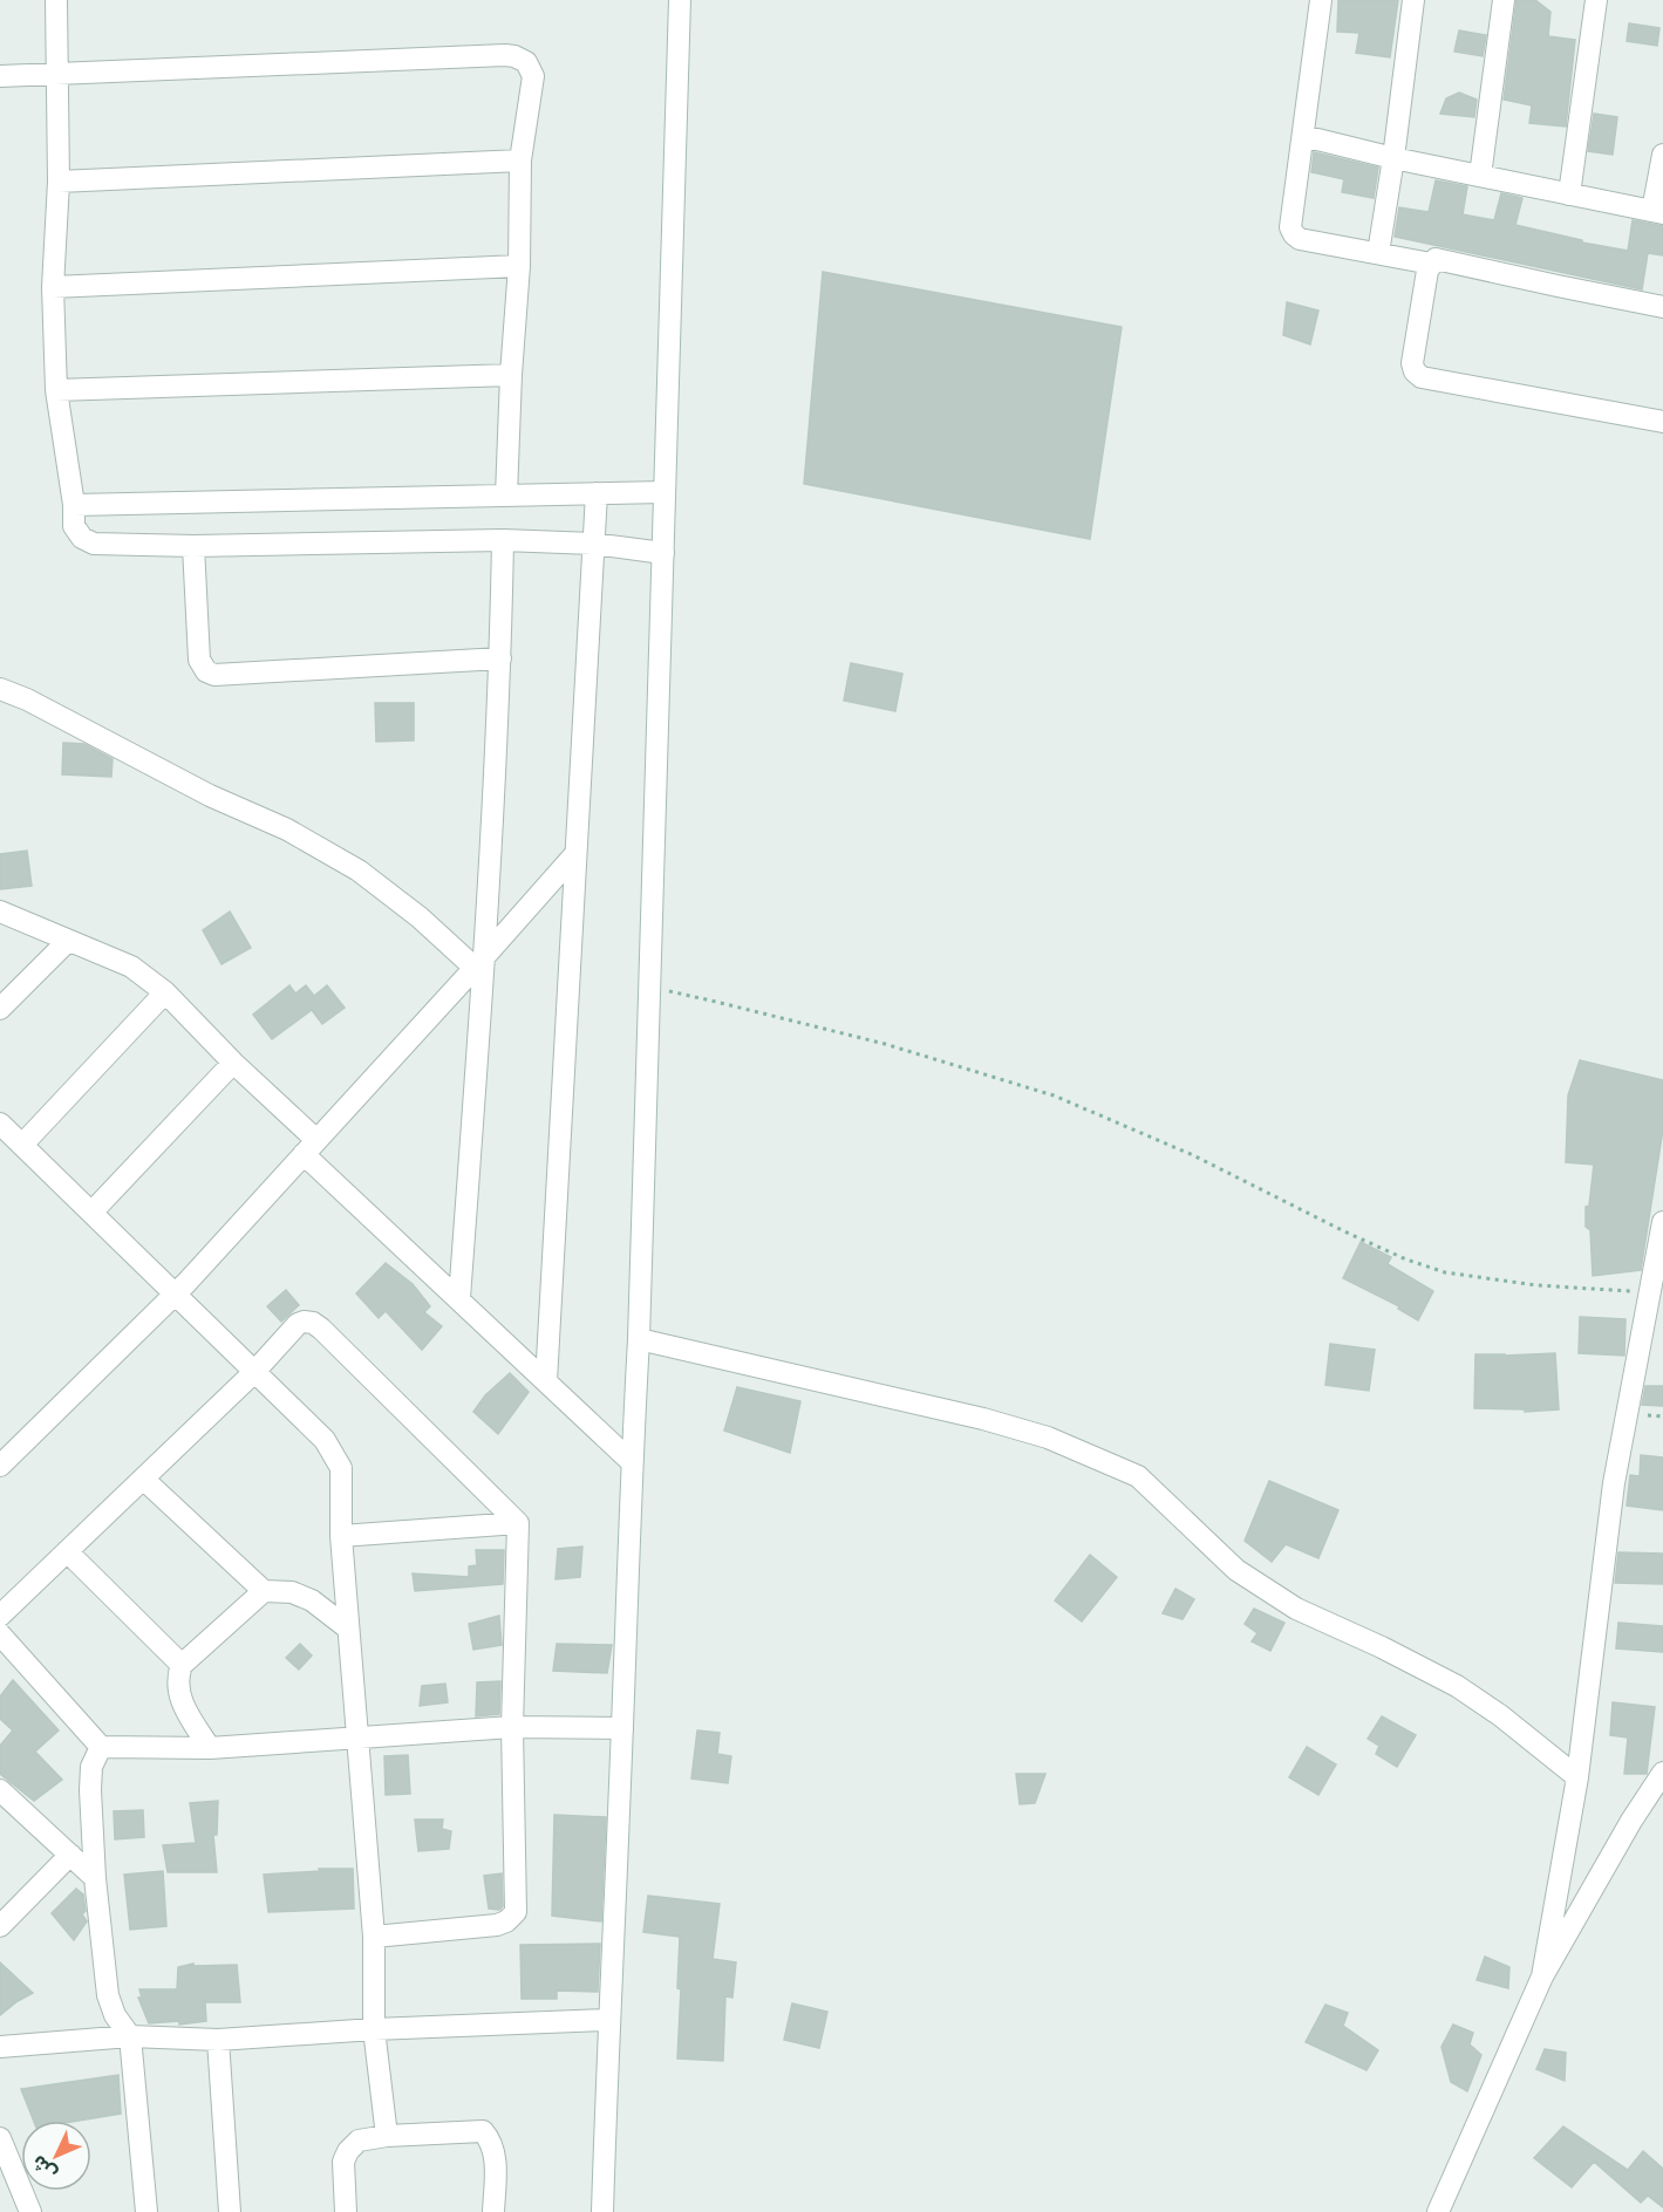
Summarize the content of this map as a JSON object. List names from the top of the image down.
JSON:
{
  "north": "bottom left"
}
